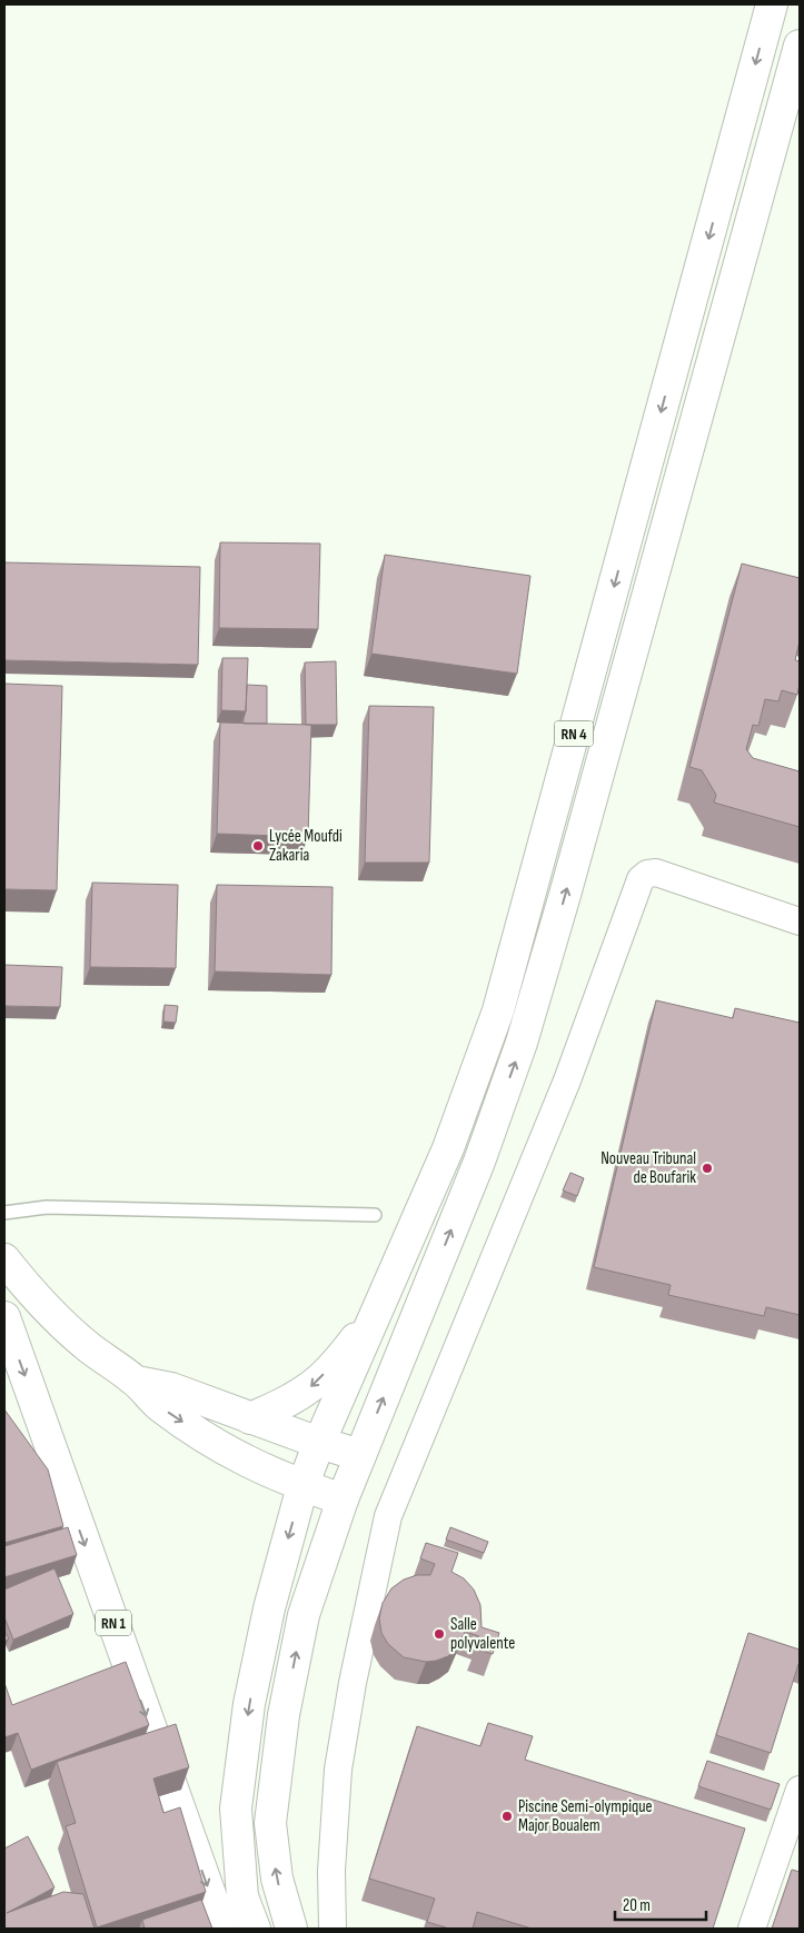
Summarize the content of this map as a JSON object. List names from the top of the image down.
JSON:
{
  "streets": {
    "main road": ["RN 4", "RN 1"]
  },
  "places": [
    "Lycée Moufdi Zakaria",
    "Nouveau Tribunal de Boufarik",
    "Salle polyvalente",
    "Piscine Semi-olympique Major Boualem"
  ],
  "scale_bar": "20 m"
}
